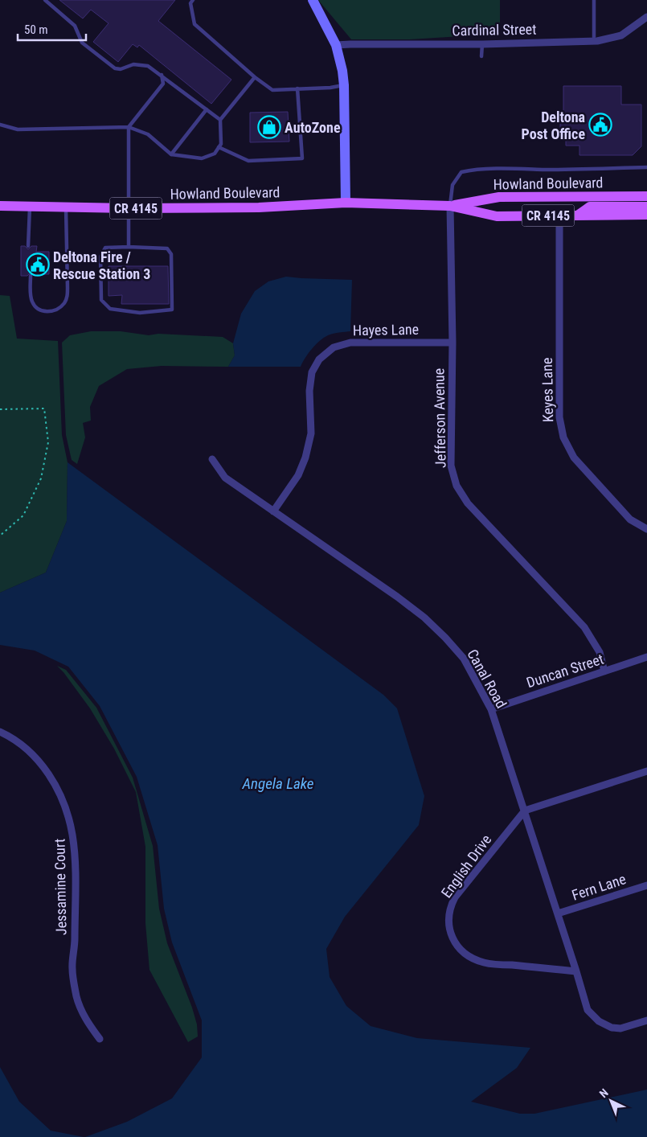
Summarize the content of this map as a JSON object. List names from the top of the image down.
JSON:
{
  "streets": {
    "main road": ["Howland Boulevard", "CR 4145"],
    "street": [
      "Cardinal Street",
      "Hayes Lane",
      "Keyes Lane",
      "Jefferson Avenue",
      "Duncan Street",
      "Canal Road",
      "English Drive",
      "Jessamine Court",
      "Fern Lane"
    ]
  },
  "crossings": [
    ["Howland Boulevard", "Keyes Lane"],
    ["Howland Boulevard", "Jefferson Avenue"],
    ["Hayes Lane", "Jefferson Avenue"],
    ["Hayes Lane", "Canal Road"],
    ["Jefferson Avenue", "Duncan Street"],
    ["Duncan Street", "Canal Road"],
    ["Canal Road", "English Drive"],
    ["Canal Road", "Fern Lane"]
  ],
  "water": ["Angela Lake"],
  "places": {
    "public building": ["Deltona Post Office", "Deltona Fire / Rescue Station 3"],
    "shop": ["AutoZone"]
  },
  "scale_bar": "50 m",
  "north": "top left"
}
